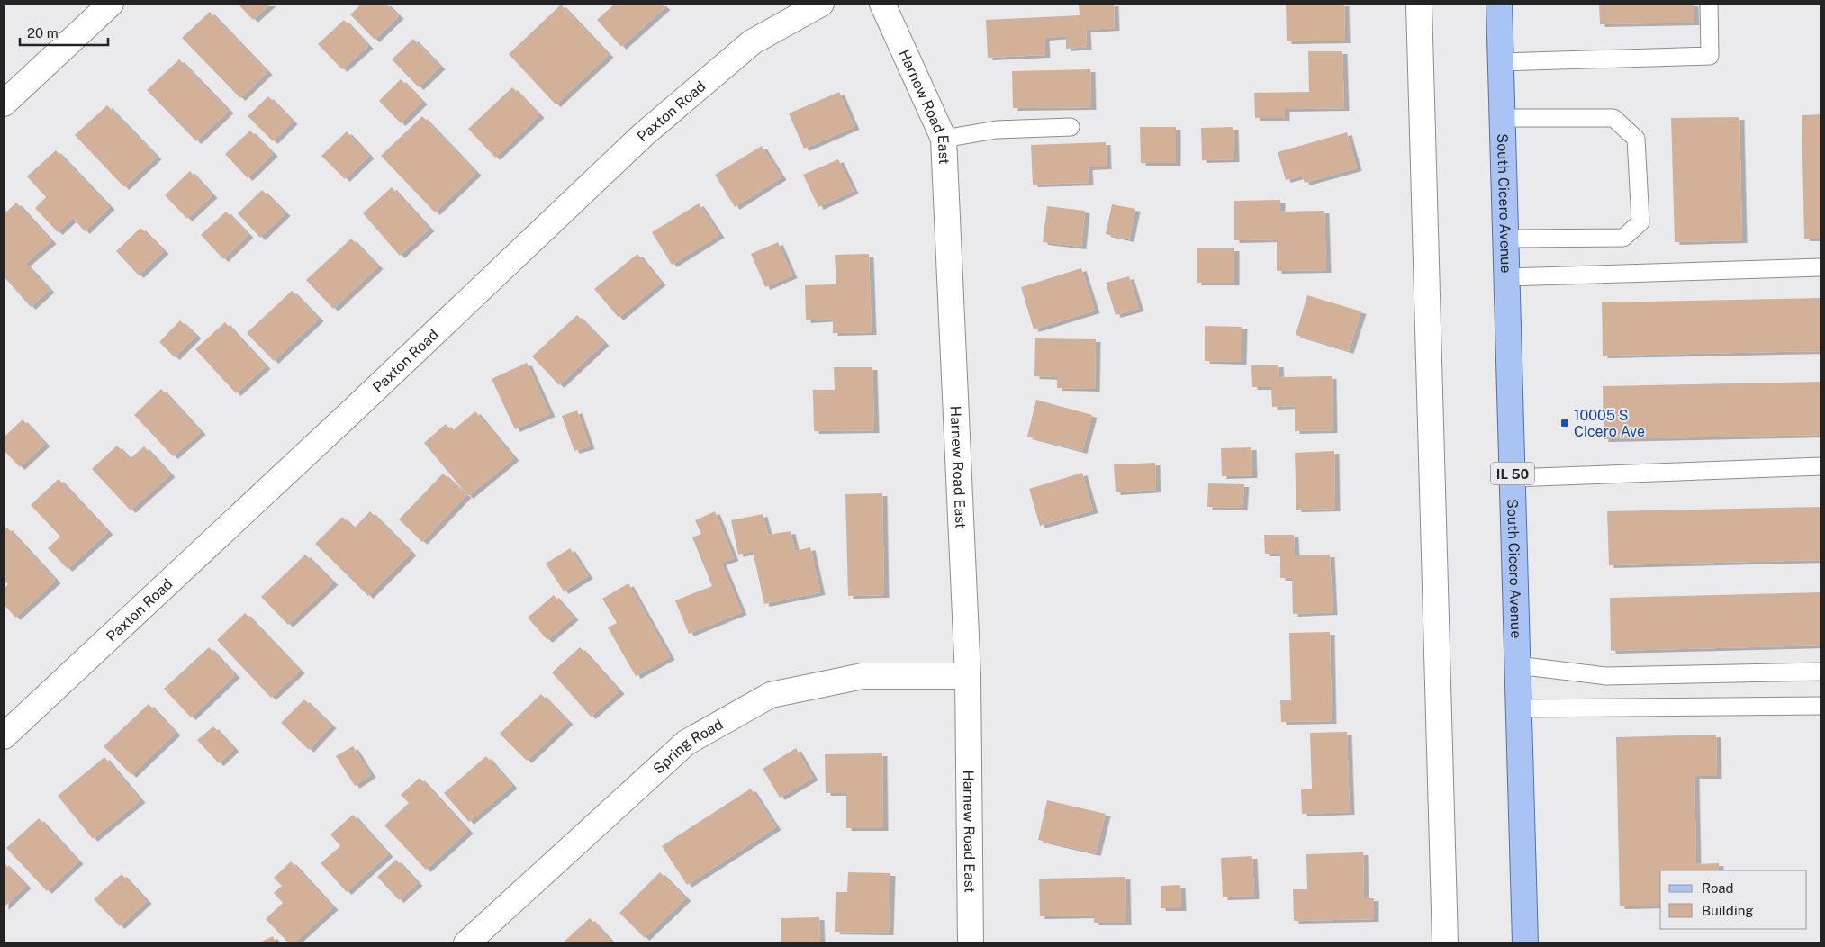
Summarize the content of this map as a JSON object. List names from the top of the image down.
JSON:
{
  "streets": {
    "main road": ["South Cicero Avenue", "IL 50"],
    "street": ["Harnew Road East", "Paxton Road", "Spring Road"]
  },
  "crossings": [
    ["Harnew Road East", "Spring Road"]
  ],
  "places": {
    "transit": ["10005 S Cicero Ave"]
  },
  "legend": ["Road", "Building"],
  "scale_bar": "20 m"
}
